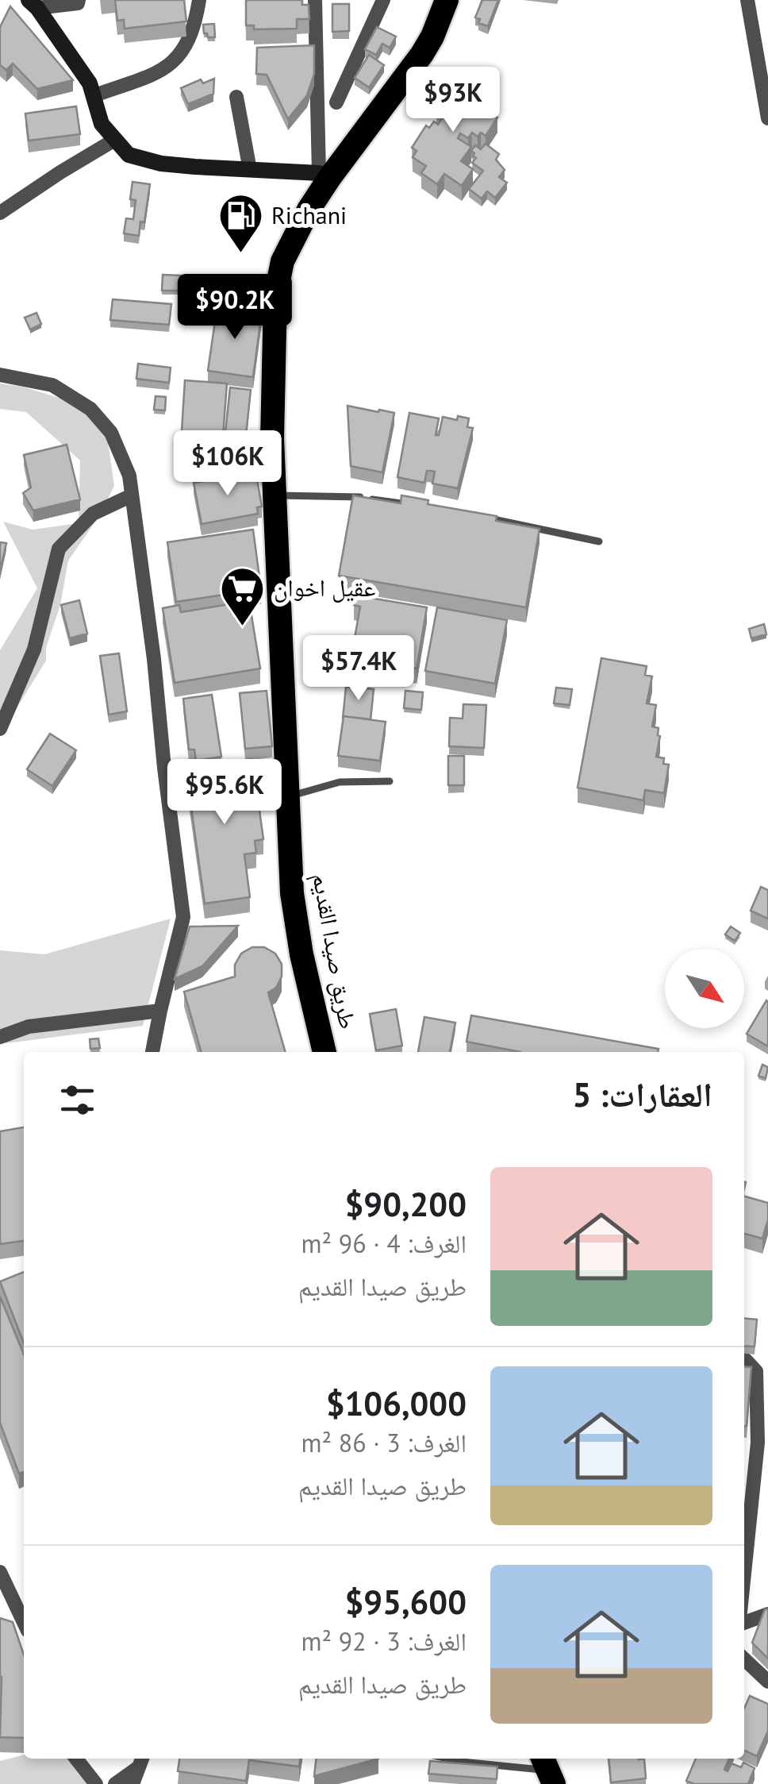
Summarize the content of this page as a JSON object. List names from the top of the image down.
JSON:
{
  "streets": {
    "highway": ["طريق صيدا القديم"]
  },
  "places": {
    "fuel station": ["Richani"],
    "supermarket": ["عقيل اخوان"]
  },
  "north": "bottom right",
  "page": {
    "price": [
      "$93K",
      "$90.2K",
      "$106K",
      "$57.4K",
      "$95.6K"
    ],
    "heading": "العقارات: 5",
    "list": [
      {
        "name": "$90,200",
        "note": "الغرف: 4 · 96 m² · طريق صيدا القديم"
      },
      {
        "name": "$106,000",
        "note": "الغرف: 3 · 86 m² · طريق صيدا القديم"
      },
      {
        "name": "$95,600",
        "note": "الغرف: 3 · 92 m² · طريق صيدا القديم"
      }
    ]
  }
}
